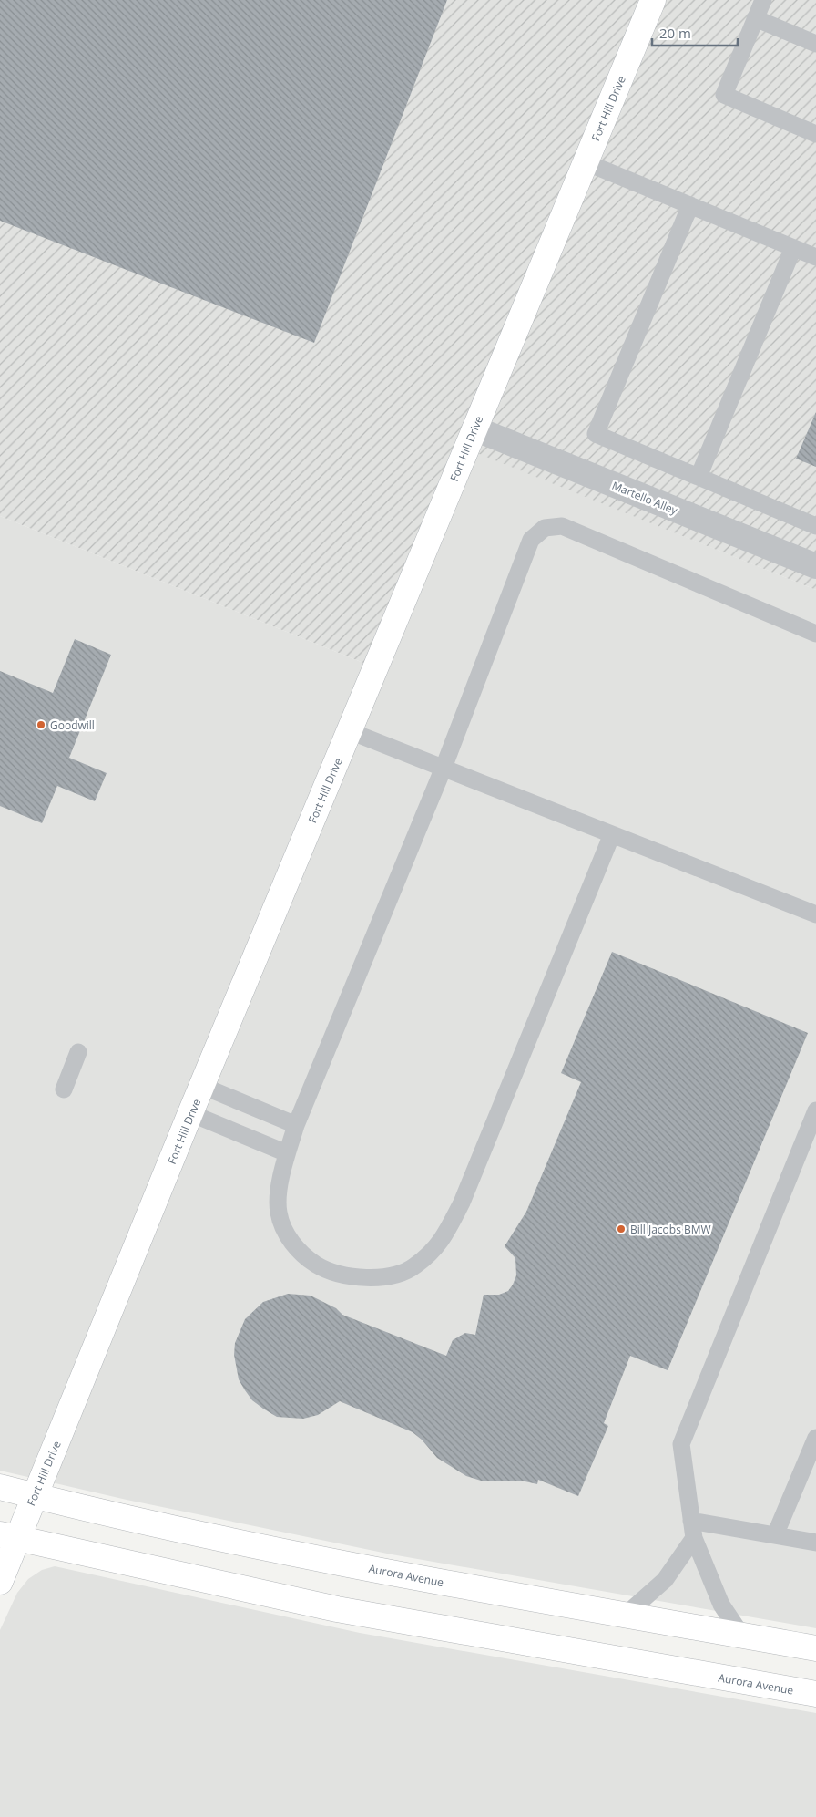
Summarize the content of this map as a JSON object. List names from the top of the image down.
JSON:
{
  "streets": {
    "street": ["Fort Hill Drive", "Martello Alley", "Aurora Avenue"]
  },
  "crossings": [
    ["Fort Hill Drive", "Martello Alley"],
    ["Fort Hill Drive", "Aurora Avenue"]
  ],
  "places": ["Goodwill", "Bill Jacobs BMW"],
  "scale_bar": "20 m"
}
